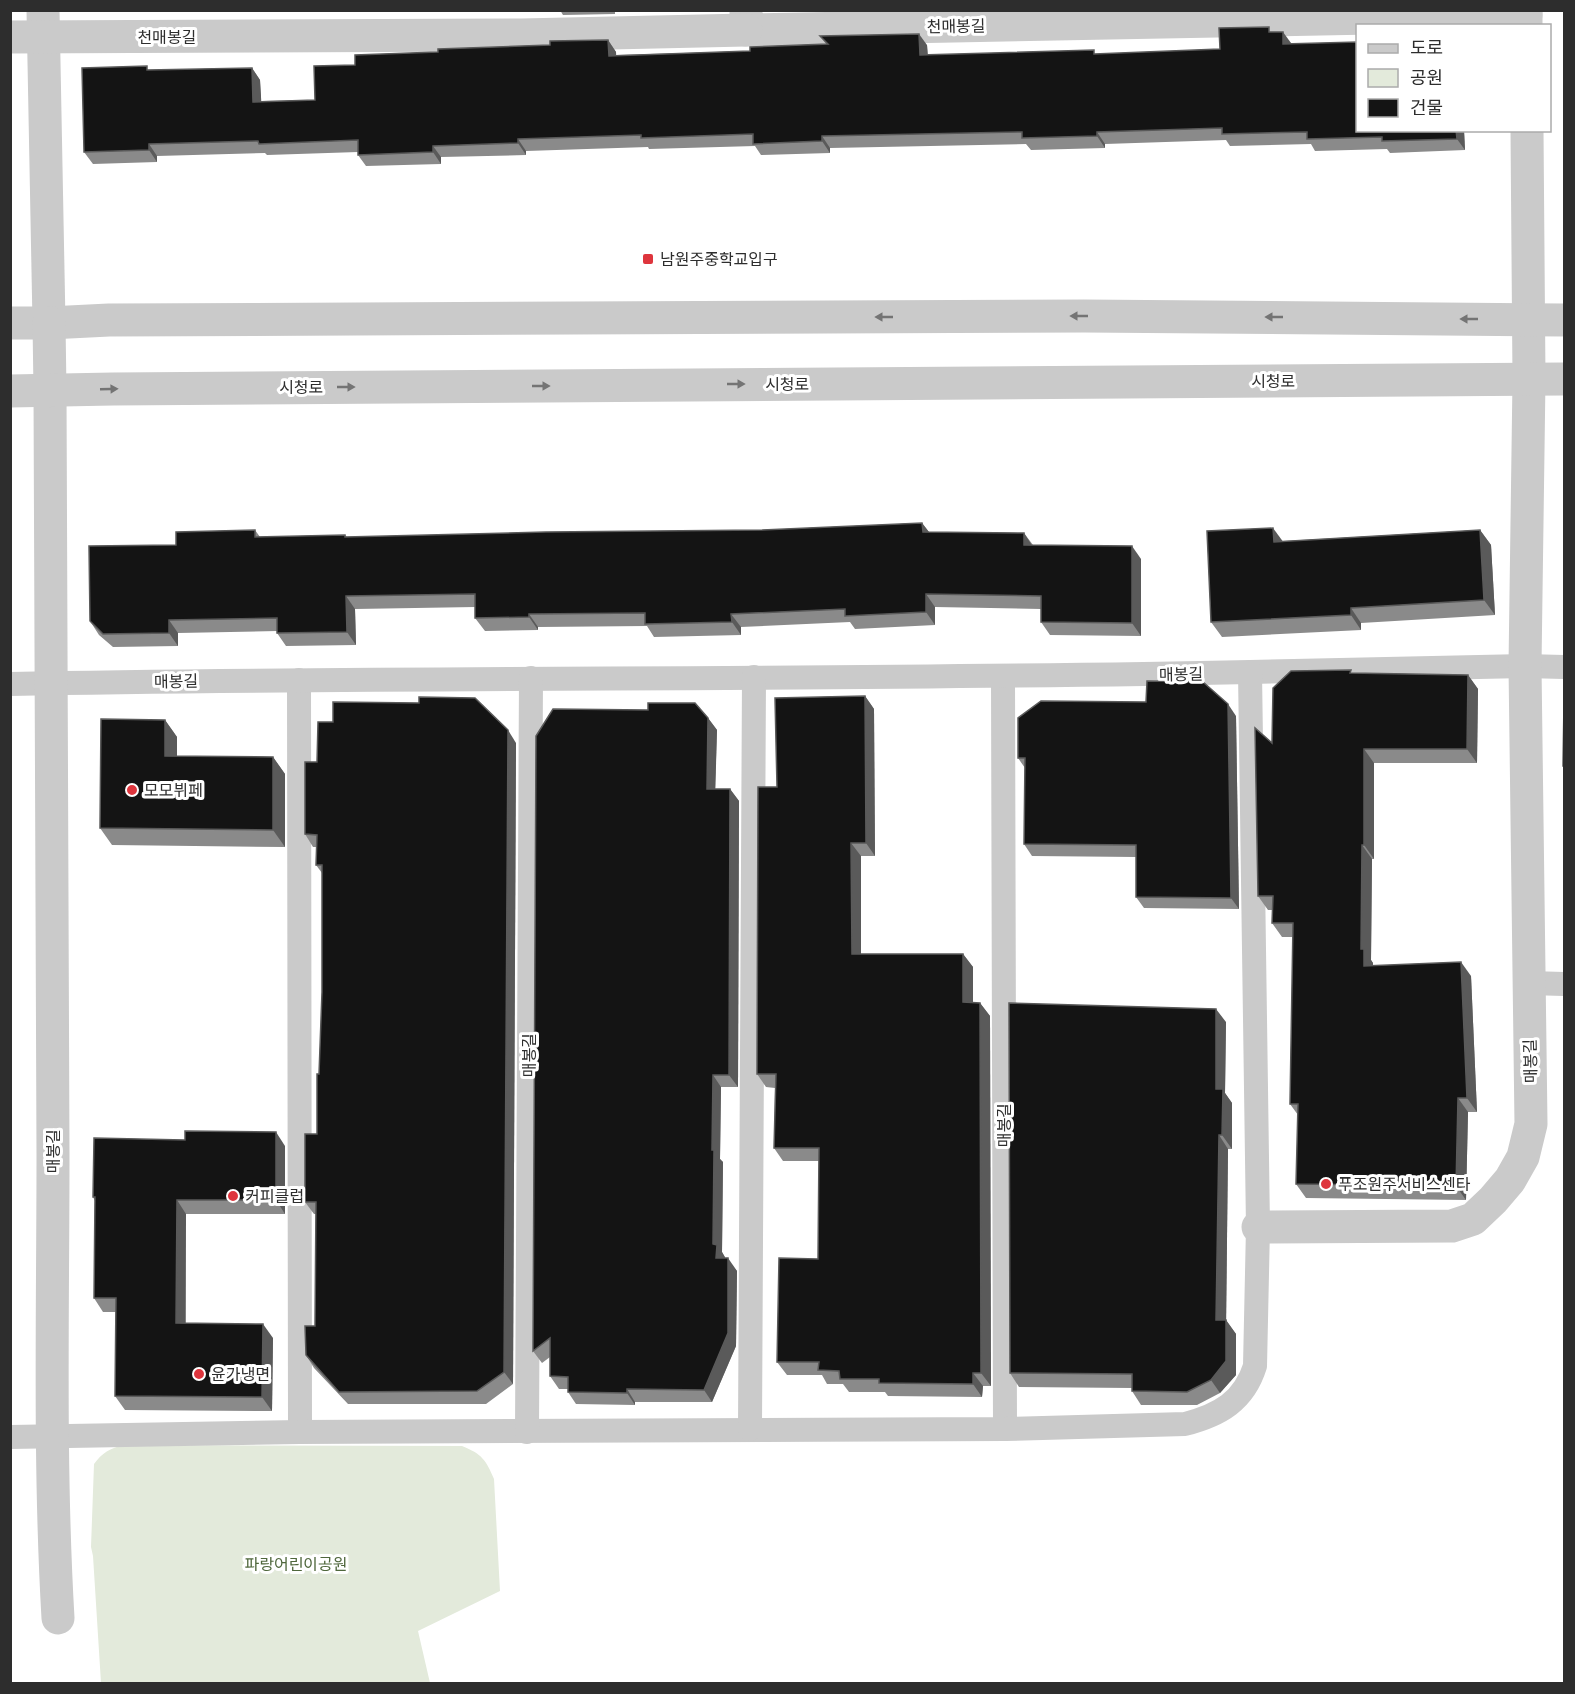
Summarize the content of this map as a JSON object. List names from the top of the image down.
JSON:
{
  "streets": {
    "street": ["천매봉길", "시청로", "매봉길"]
  },
  "parks": ["파랑어린이공원"],
  "places": {
    "transit": ["남원주중학교입구"],
    "other": [
      "모모뷔페",
      "푸조원주서비스센타",
      "커피클럽",
      "윤가냉면"
    ]
  },
  "legend": ["도로", "공원", "건물"]
}
